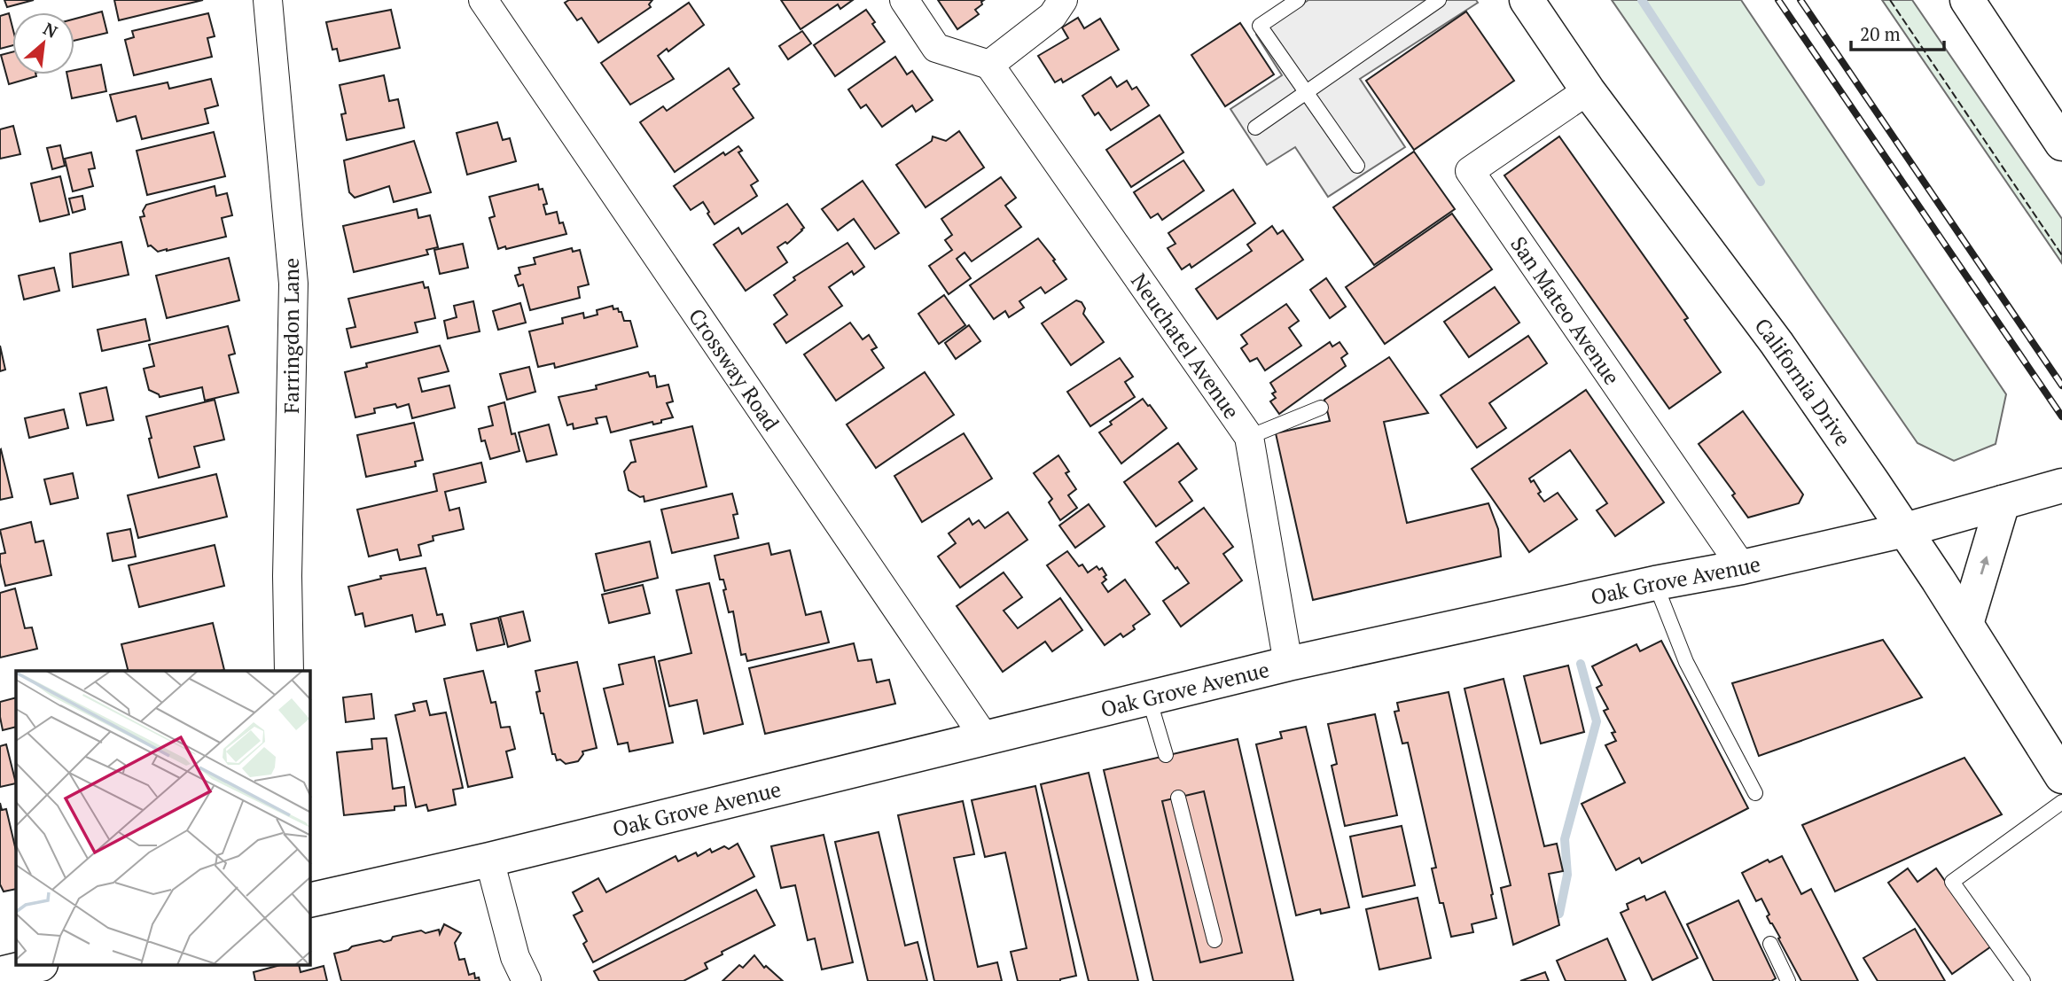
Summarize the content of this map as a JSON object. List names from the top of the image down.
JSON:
{
  "streets": {
    "street": [
      "San Mateo Avenue",
      "Farringdon Lane",
      "Neuchatel Avenue",
      "Crossway Road",
      "California Drive",
      "Oak Grove Avenue"
    ]
  },
  "crossings": [
    ["San Mateo Avenue", "California Drive"],
    ["San Mateo Avenue", "Oak Grove Avenue"],
    ["Neuchatel Avenue", "Oak Grove Avenue"],
    ["Crossway Road", "Oak Grove Avenue"],
    ["California Drive", "Oak Grove Avenue"]
  ],
  "scale_bar": "20 m",
  "north": "top right"
}
